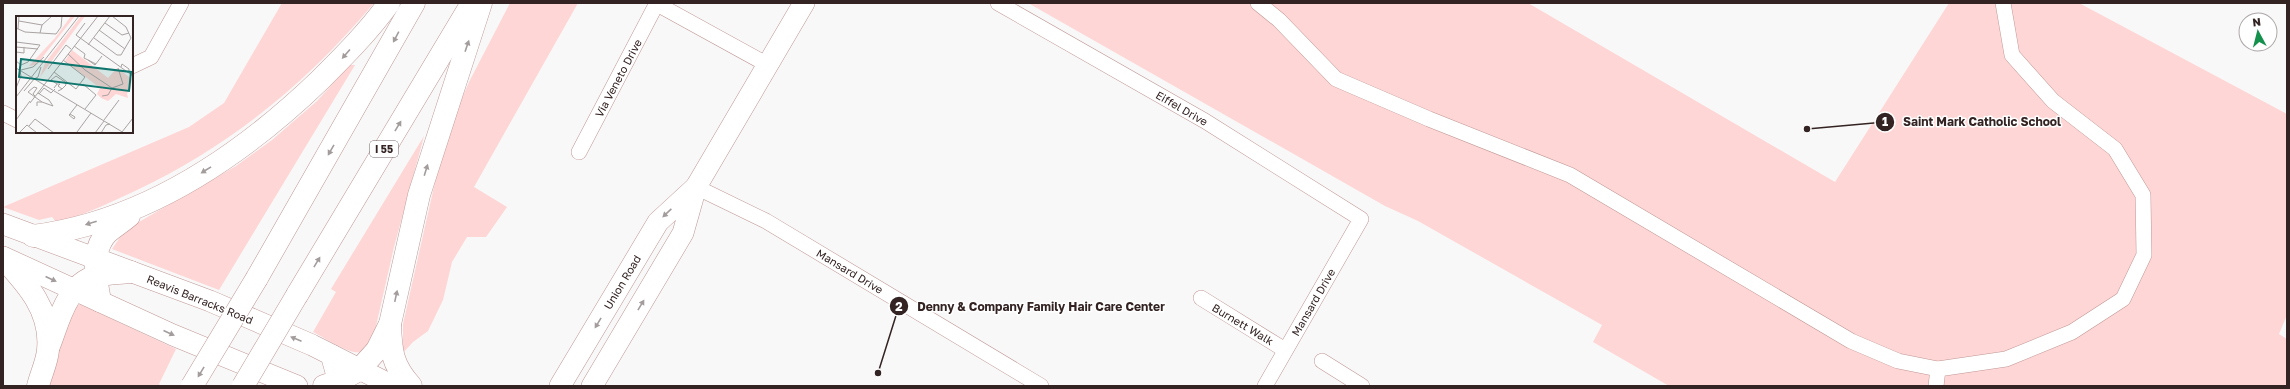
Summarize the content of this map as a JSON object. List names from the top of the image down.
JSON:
{
  "streets": {
    "highway": ["I 55"],
    "main road": ["Union Road", "Reavis Barracks Road"],
    "street": [
      "Via Veneto Drive",
      "Eiffel Drive",
      "Mansard Drive",
      "Burnett Walk"
    ]
  },
  "crossings": [
    ["Eiffel Drive", "Mansard Drive"],
    ["Mansard Drive", "Union Road"],
    ["Mansard Drive", "Burnett Walk"]
  ],
  "places": ["Saint Mark Catholic School", "Denny & Company Family Hair Care Center"],
  "north": "top"
}
